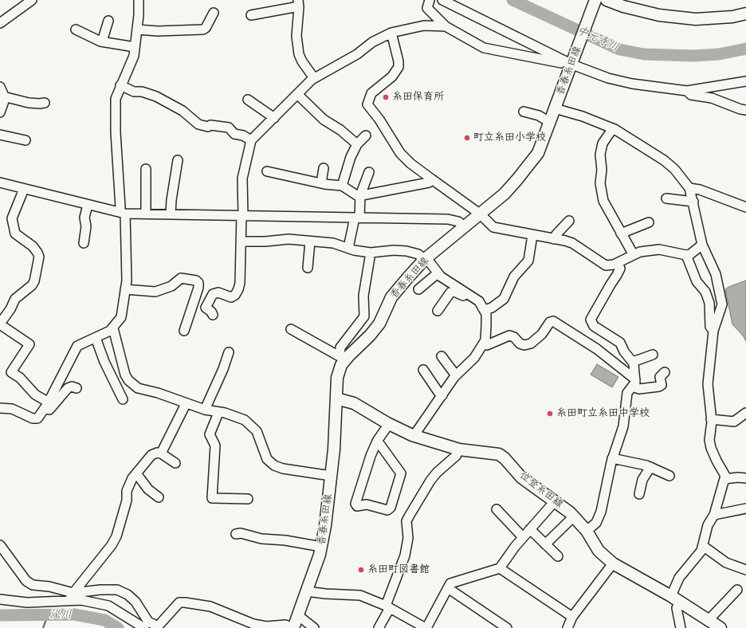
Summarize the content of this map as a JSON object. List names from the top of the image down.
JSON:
{
  "streets": {
    "main road": ["香春糸田線", "位登糸田線"]
  },
  "crossings": [
    ["香春糸田線", "位登糸田線"]
  ],
  "water": ["中元寺川", "泌川"],
  "places": [
    "糸田保育所",
    "町立糸田小学校",
    "糸田町立糸田中学校",
    "糸田町図書館"
  ]
}
